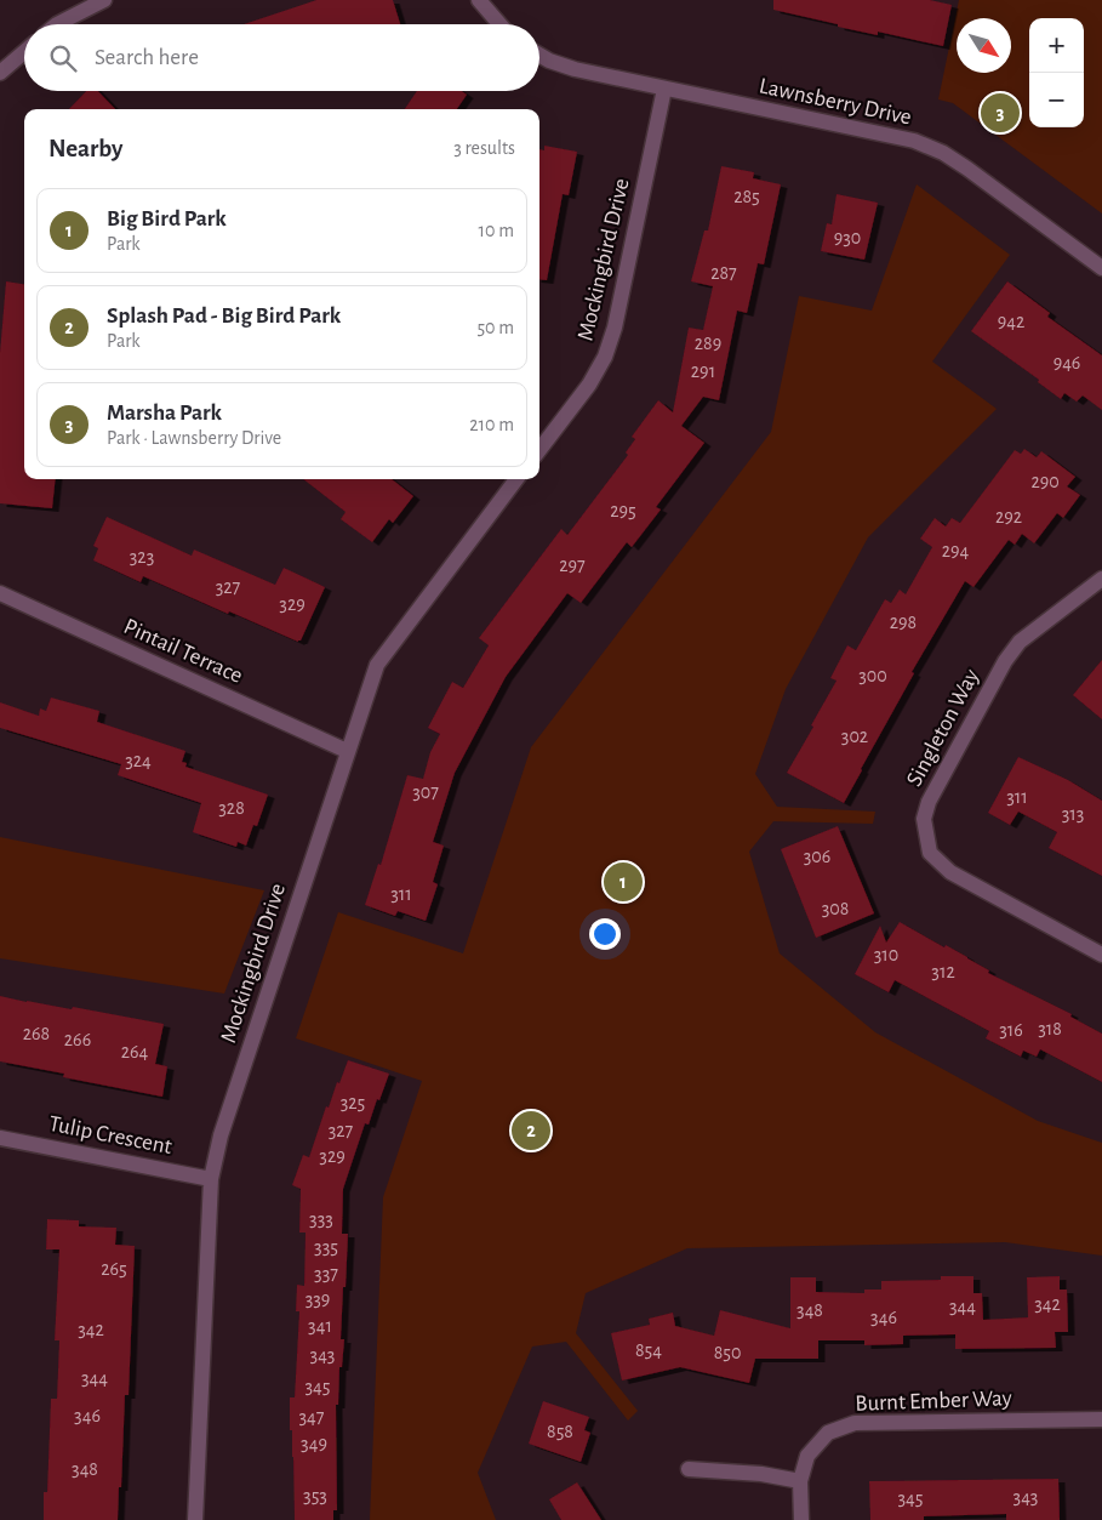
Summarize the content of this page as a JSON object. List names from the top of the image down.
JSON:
{
  "streets": {
    "street": [
      "Lawnsberry Drive",
      "Mockingbird Drive",
      "Pintail Terrace",
      "Singleton Way",
      "Tulip Crescent",
      "Burnt Ember Way"
    ]
  },
  "crossings": [
    ["Lawnsberry Drive", "Mockingbird Drive"],
    ["Mockingbird Drive", "Pintail Terrace"],
    ["Mockingbird Drive", "Tulip Crescent"]
  ],
  "house_numbers": [
    "285",
    "930",
    "287",
    "942",
    "289",
    "946",
    "291",
    "290",
    "295",
    "292",
    "294",
    "323",
    "297",
    "327",
    "329",
    "298",
    "300",
    "302",
    "324",
    "307",
    "311",
    "328",
    "313",
    "306",
    "311",
    "308",
    "310",
    "312",
    "318",
    "316",
    "268",
    "266",
    "264",
    "325",
    "327",
    "329",
    "333",
    "335",
    "265",
    "337",
    "339",
    "342",
    "344",
    "348",
    "346",
    "341",
    "342",
    "854",
    "850",
    "343",
    "344",
    "345",
    "346",
    "347",
    "858",
    "349",
    "348",
    "353",
    "343",
    "345"
  ],
  "north": "bottom right",
  "page": {
    "map_buttons": ["+", "−"],
    "search": "Search here",
    "pins": ["3", "1", "2"],
    "heading": ["Nearby", "3 results"],
    "list": [
      {
        "mark": "1",
        "name": "Big Bird Park",
        "note": "Park",
        "value": "10 m"
      },
      {
        "mark": "2",
        "name": "Splash Pad - Big Bird Park",
        "note": "Park",
        "value": "50 m"
      },
      {
        "mark": "3",
        "name": "Marsha Park",
        "note": "Park · Lawnsberry Drive",
        "value": "210 m"
      }
    ]
  }
}
